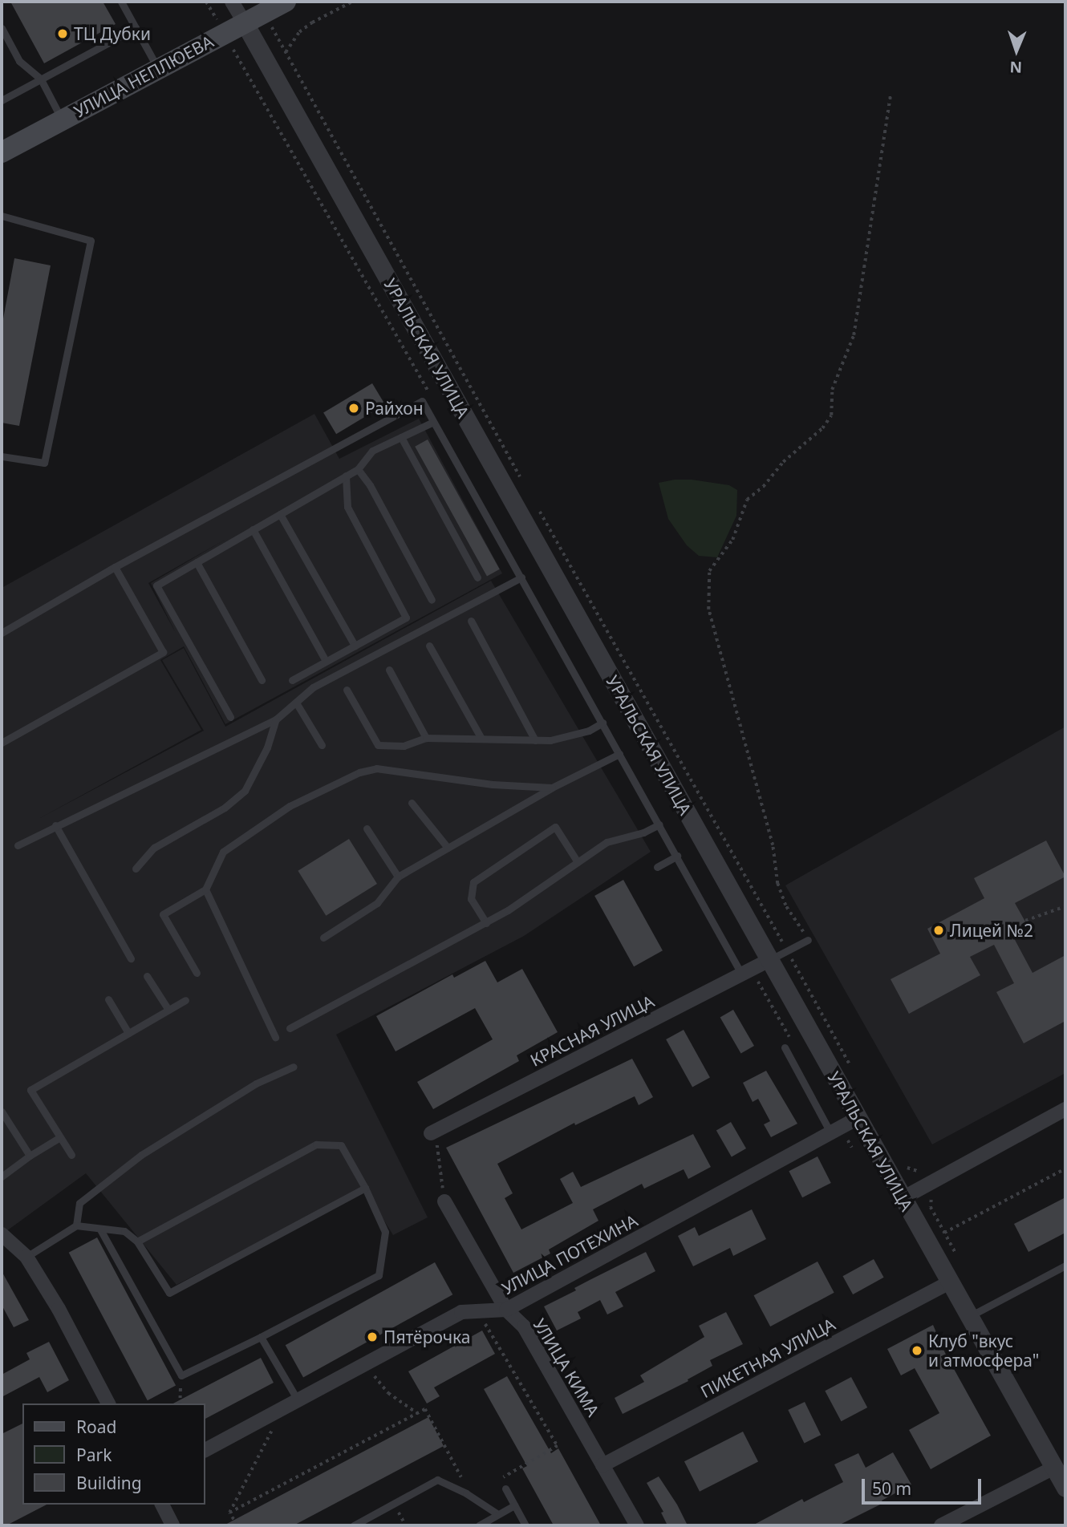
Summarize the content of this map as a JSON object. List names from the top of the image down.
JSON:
{
  "streets": {
    "main road": ["УЛИЦА НЕПЛЮЕВА"],
    "street": [
      "УРАЛЬСКАЯ УЛИЦА",
      "КРАСНАЯ УЛИЦА",
      "УЛИЦА ПОТЕХИНА",
      "ПИКЕТНАЯ УЛИЦА",
      "УЛИЦА КИМА"
    ]
  },
  "crossings": [
    ["УЛИЦА НЕПЛЮЕВА", "УРАЛЬСКАЯ УЛИЦА"],
    ["УРАЛЬСКАЯ УЛИЦА", "КРАСНАЯ УЛИЦА"],
    ["УРАЛЬСКАЯ УЛИЦА", "УЛИЦА ПОТЕХИНА"],
    ["УРАЛЬСКАЯ УЛИЦА", "ПИКЕТНАЯ УЛИЦА"],
    ["УЛИЦА ПОТЕХИНА", "УЛИЦА КИМА"],
    ["ПИКЕТНАЯ УЛИЦА", "УЛИЦА КИМА"]
  ],
  "places": [
    "ТЦ Дубки",
    "Райхон",
    "Лицей №2",
    "Пятёрочка",
    "Клуб \"вкус и атмосфера\""
  ],
  "legend": ["Road", "Park", "Building"],
  "scale_bar": "50 m",
  "north": "bottom"
}
